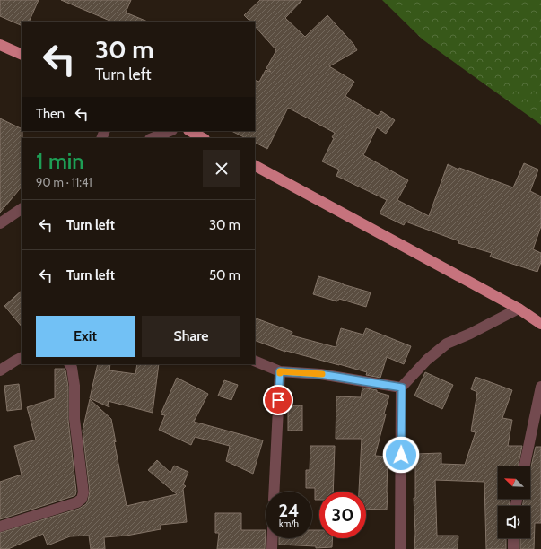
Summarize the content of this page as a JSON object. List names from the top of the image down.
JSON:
{
  "north": "top left",
  "page": {
    "turn": ["30 m", "Turn left"],
    "then": "Then",
    "heading": ["1 min", "90 m · 11:41"],
    "list": [
      {
        "name": "Turn left",
        "value": "30 m"
      },
      {
        "name": "Turn left",
        "value": "50 m"
      }
    ],
    "buttons": ["Exit", "Share"],
    "speed": "24 km/h",
    "limit": "30"
  }
}
